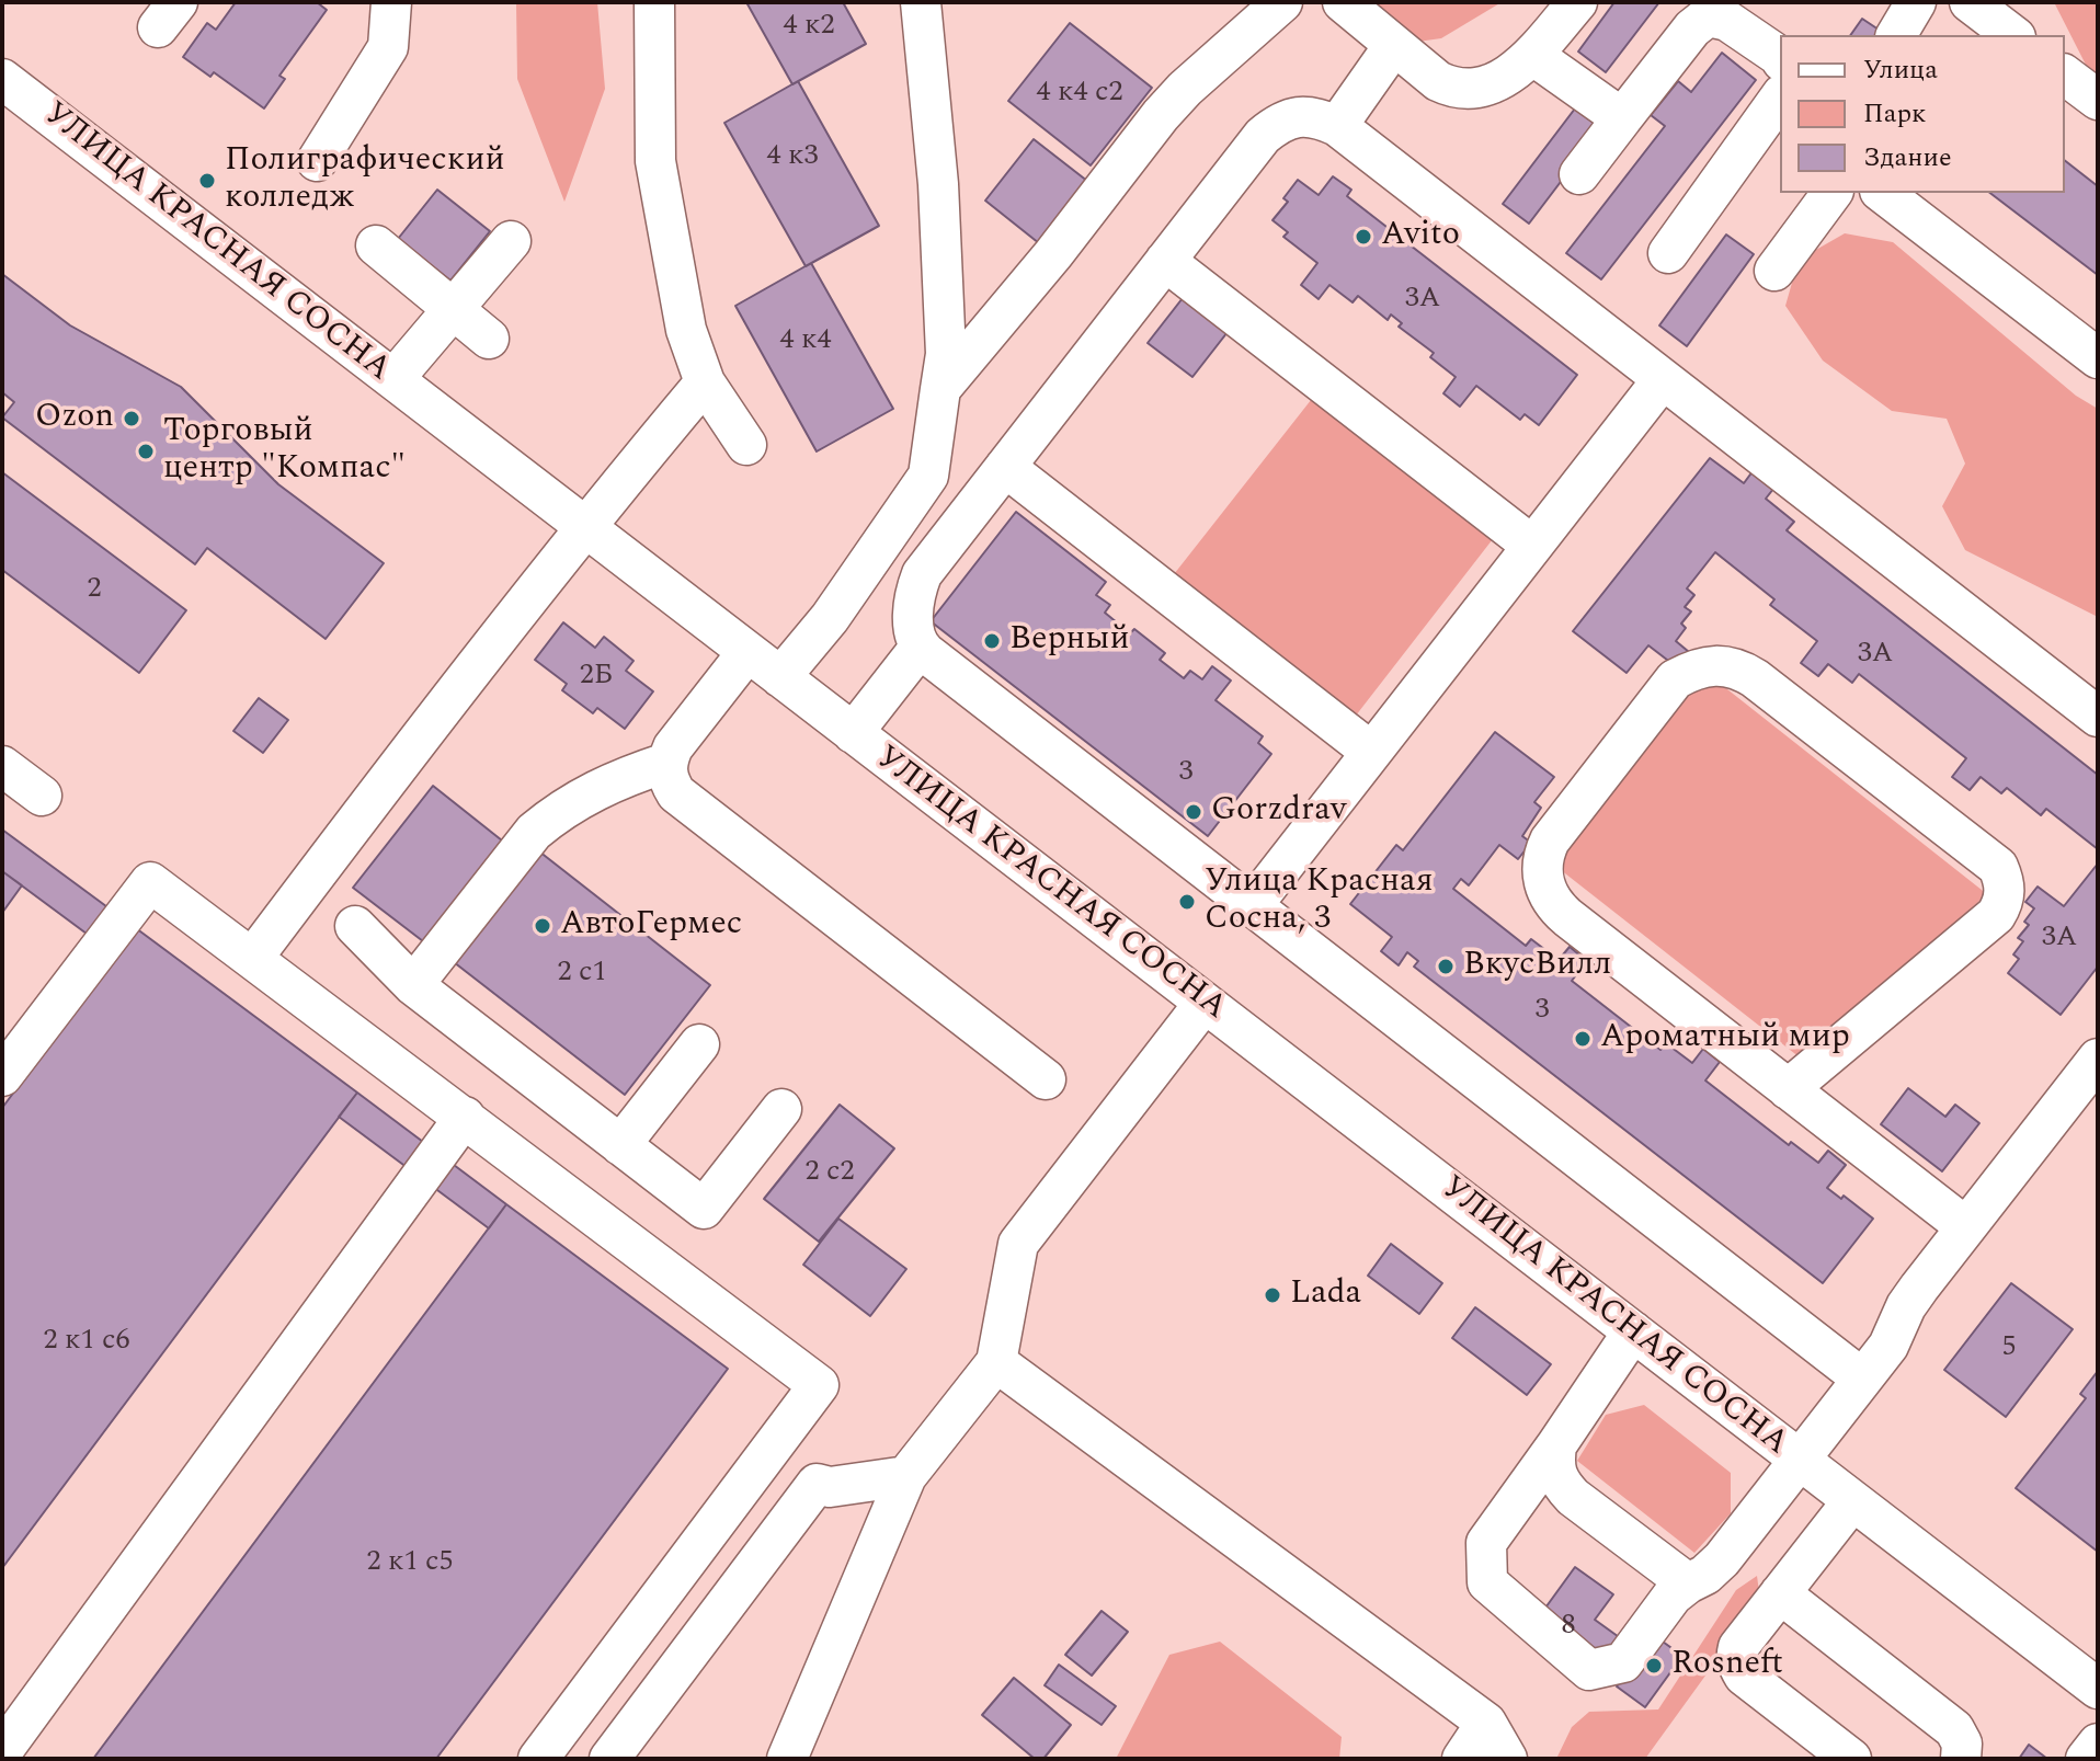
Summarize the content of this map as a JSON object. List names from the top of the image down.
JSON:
{
  "streets": {
    "street": ["УЛИЦА КРАСНАЯ СОСНА"]
  },
  "places": [
    "Полиграфический колледж",
    "Avito",
    "Ozon",
    "Торговый центр \"Компас\"",
    "Верный",
    "Gorzdrav",
    "Улица Красная Сосна, 3",
    "АвтоГермес",
    "ВкусВилл",
    "Ароматный мир",
    "Lada",
    "Rosneft"
  ],
  "house_numbers": [
    "4 к2",
    "4 к4 с2",
    "4 к3",
    "3А",
    "4 к4",
    "2",
    "3А",
    "2Б",
    "3",
    "3А",
    "2 с1",
    "3",
    "2 с2",
    "2 к1 с6",
    "5",
    "2 к1 с5",
    "8"
  ],
  "legend": ["Улица", "Парк", "Здание"]
}
